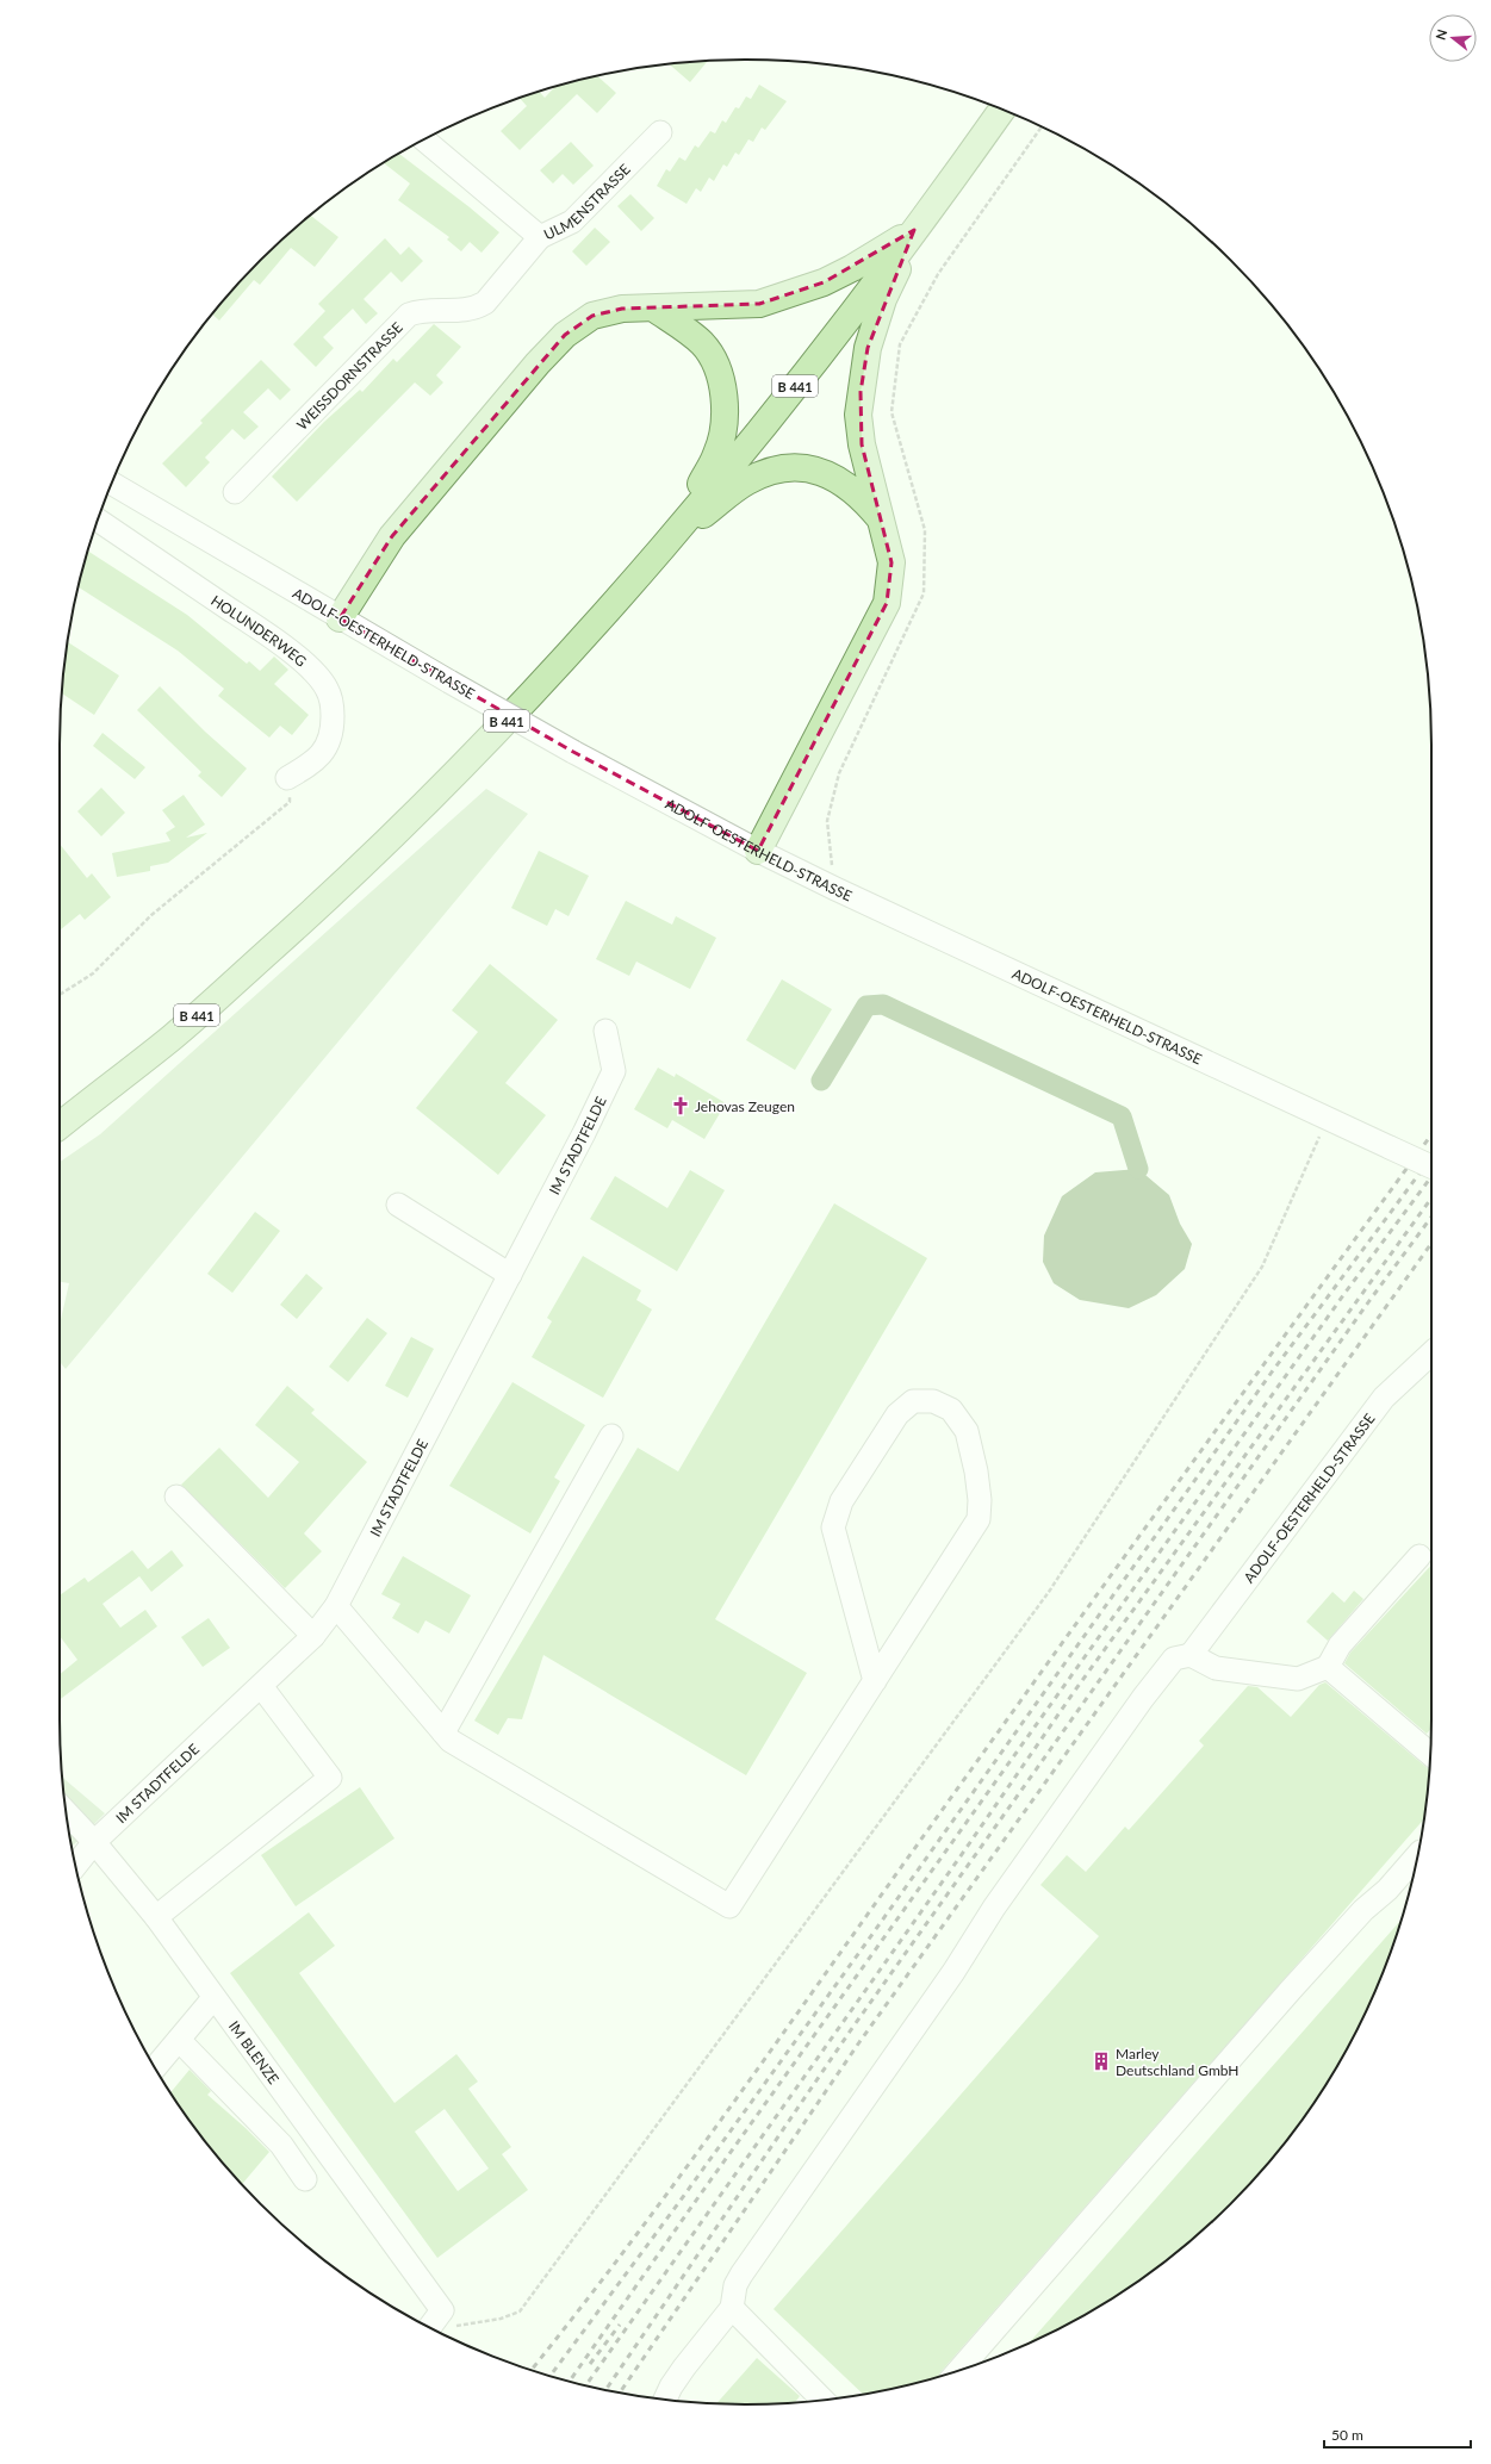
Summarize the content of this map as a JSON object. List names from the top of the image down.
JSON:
{
  "streets": {
    "main road": ["B 441"],
    "street": [
      "ULMENSTRASSE",
      "WEISSDORNSTRASSE",
      "HOLUNDERWEG",
      "ADOLF-OESTERHELD-STRASSE",
      "IM STADTFELDE",
      "IM BLENZE"
    ]
  },
  "crossings": [
    ["ULMENSTRASSE", "WEISSDORNSTRASSE"],
    ["IM STADTFELDE", "IM BLENZE"]
  ],
  "places": {
    "church": ["Jehovas Zeugen"],
    "building": ["Marley Deutschland GmbH"]
  },
  "scale_bar": "50 m",
  "north": "left"
}
